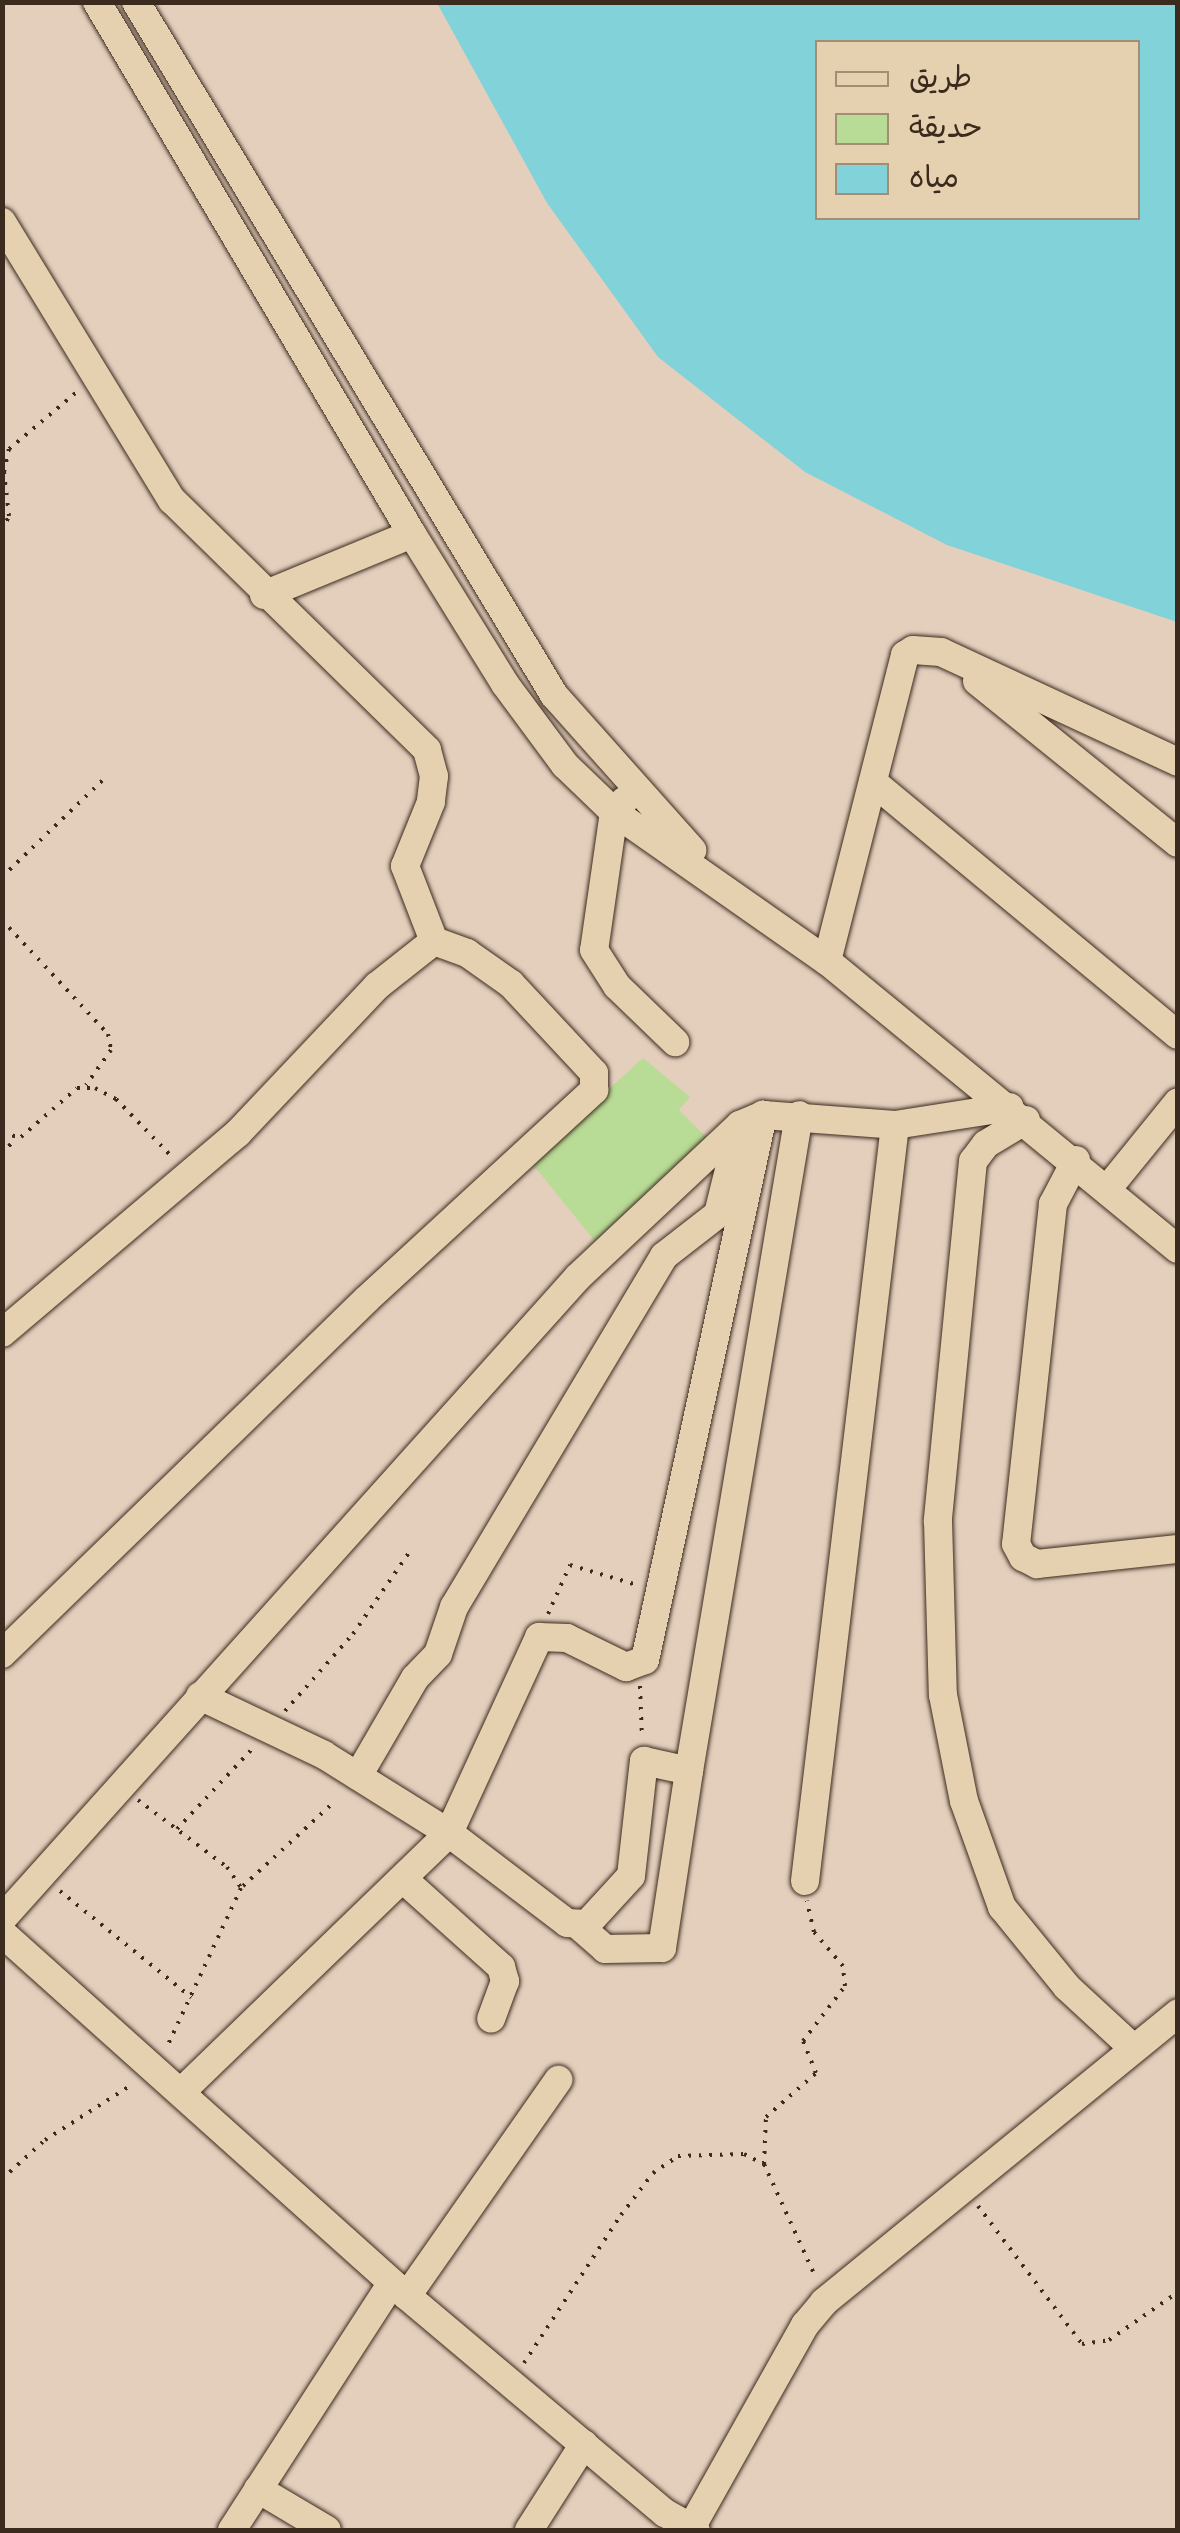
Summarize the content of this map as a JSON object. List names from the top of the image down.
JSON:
{
  "legend": ["طريق", "حديقة", "مياه"]
}
